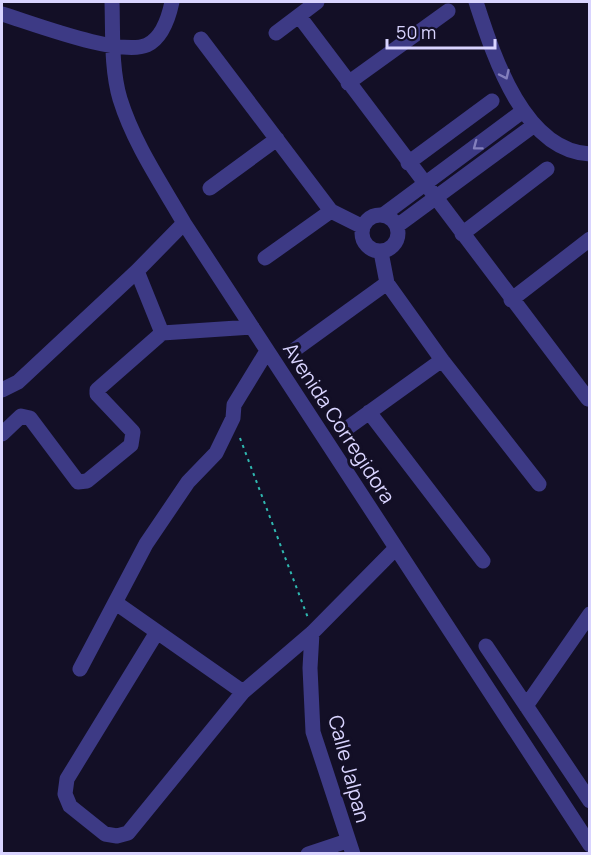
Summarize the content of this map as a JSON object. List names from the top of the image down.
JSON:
{
  "streets": {
    "street": ["Avenida Corregidora", "Calle Jalpan"]
  },
  "scale_bar": "50 m"
}
